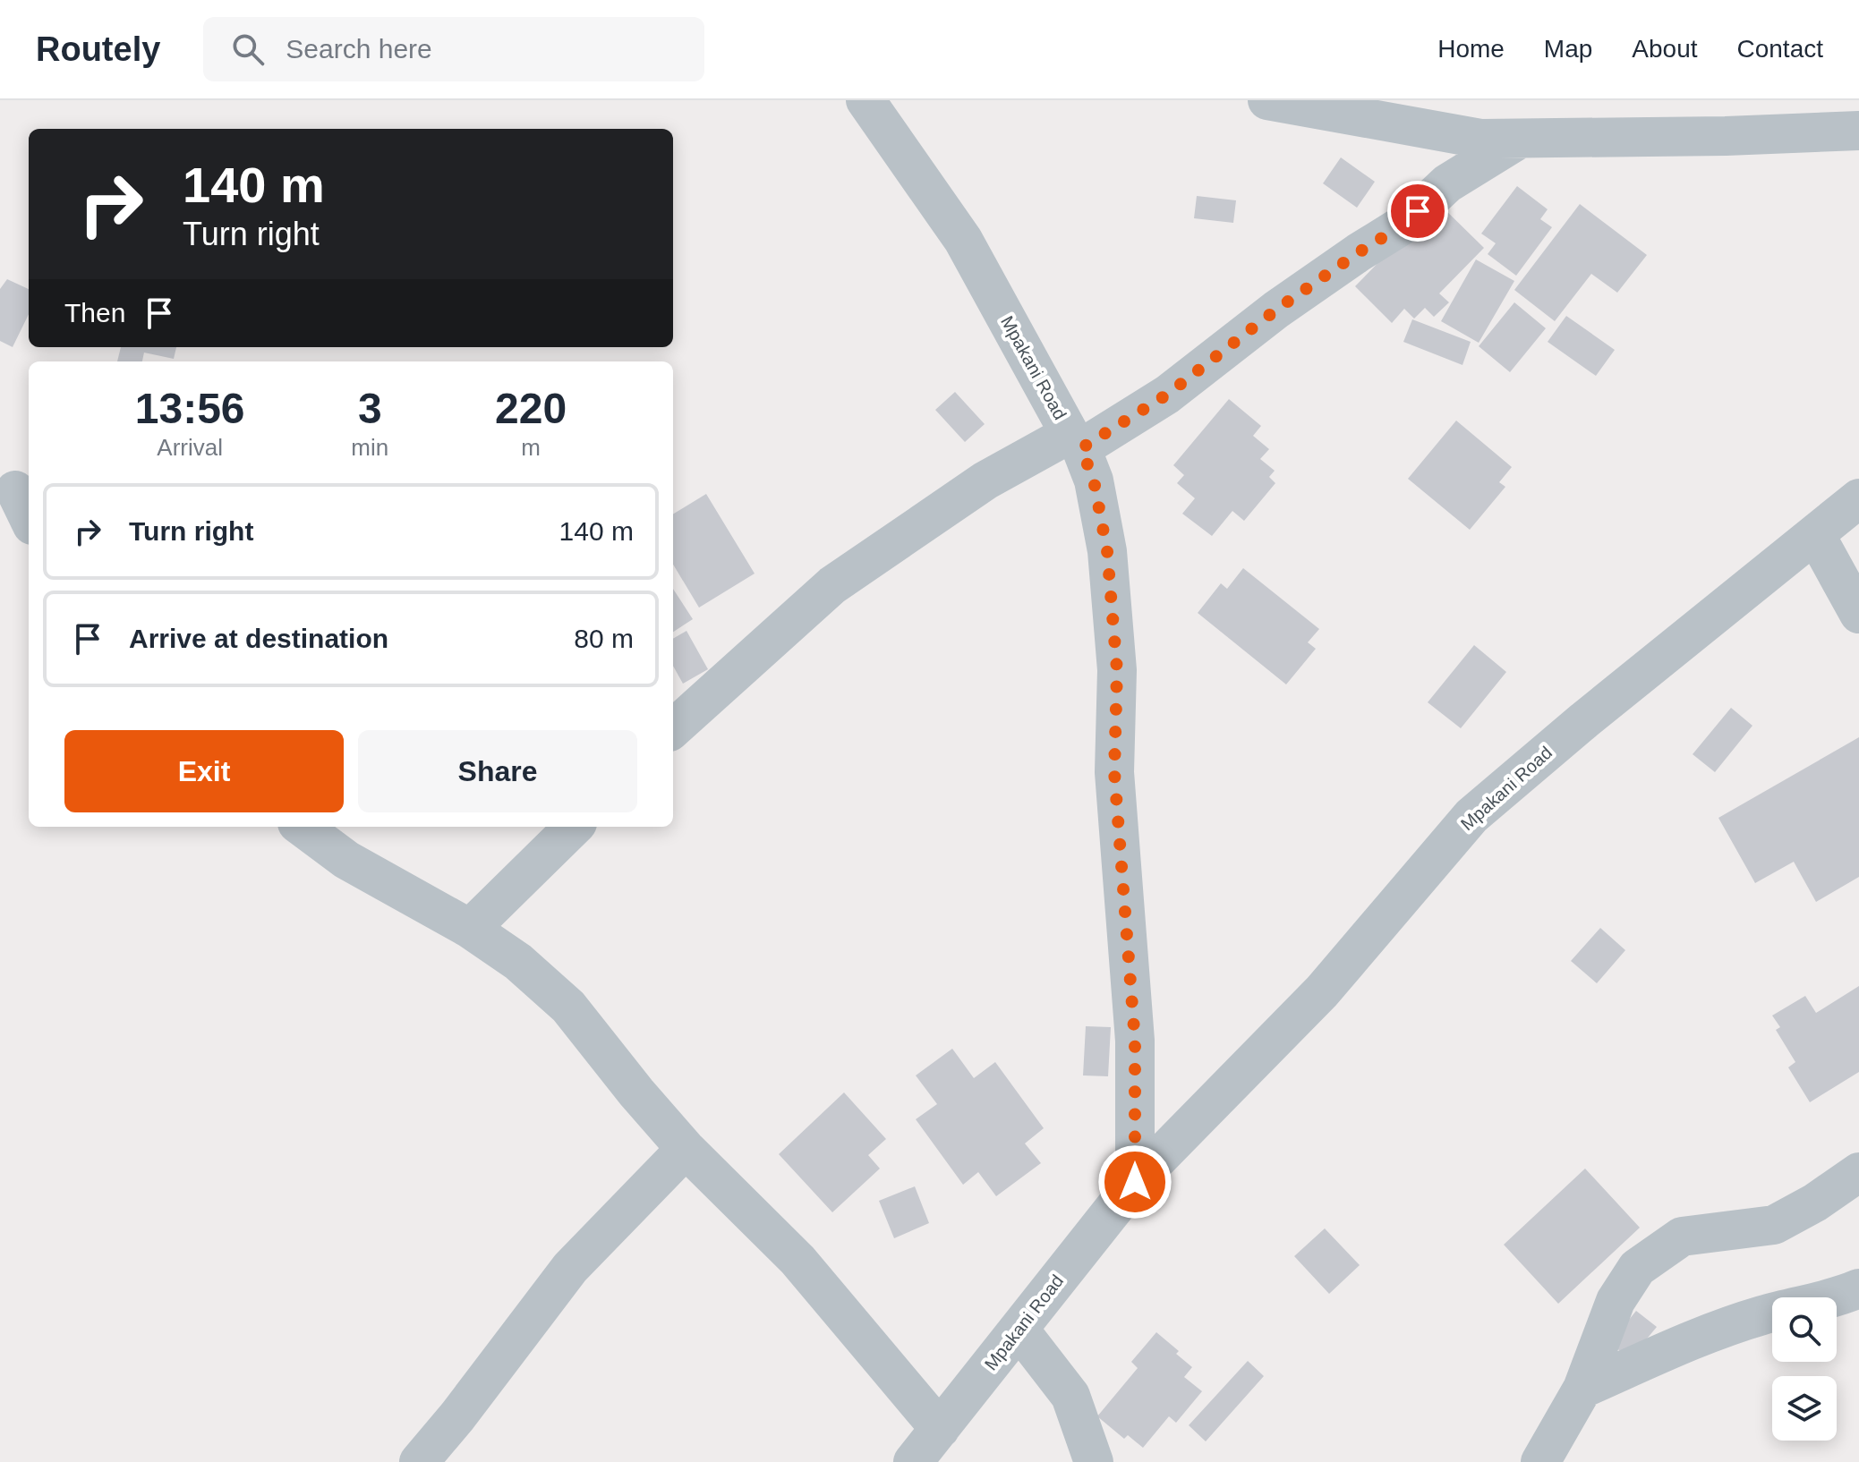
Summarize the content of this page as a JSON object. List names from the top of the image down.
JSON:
{
  "streets": {
    "street": ["Mpakani Road"]
  },
  "page": {
    "header": "Routely",
    "search": "Search here",
    "nav": [
      "Home",
      "Map",
      "About",
      "Contact"
    ],
    "turn": ["140 m", "Turn right"],
    "then": "Then",
    "eta": [
      "13:56",
      "Arrival",
      "3",
      "min",
      "220",
      "m"
    ],
    "list": [
      {
        "name": "Turn right",
        "value": "140 m"
      },
      {
        "name": "Arrive at destination",
        "value": "80 m"
      }
    ],
    "buttons": ["Exit", "Share"]
  }
}
